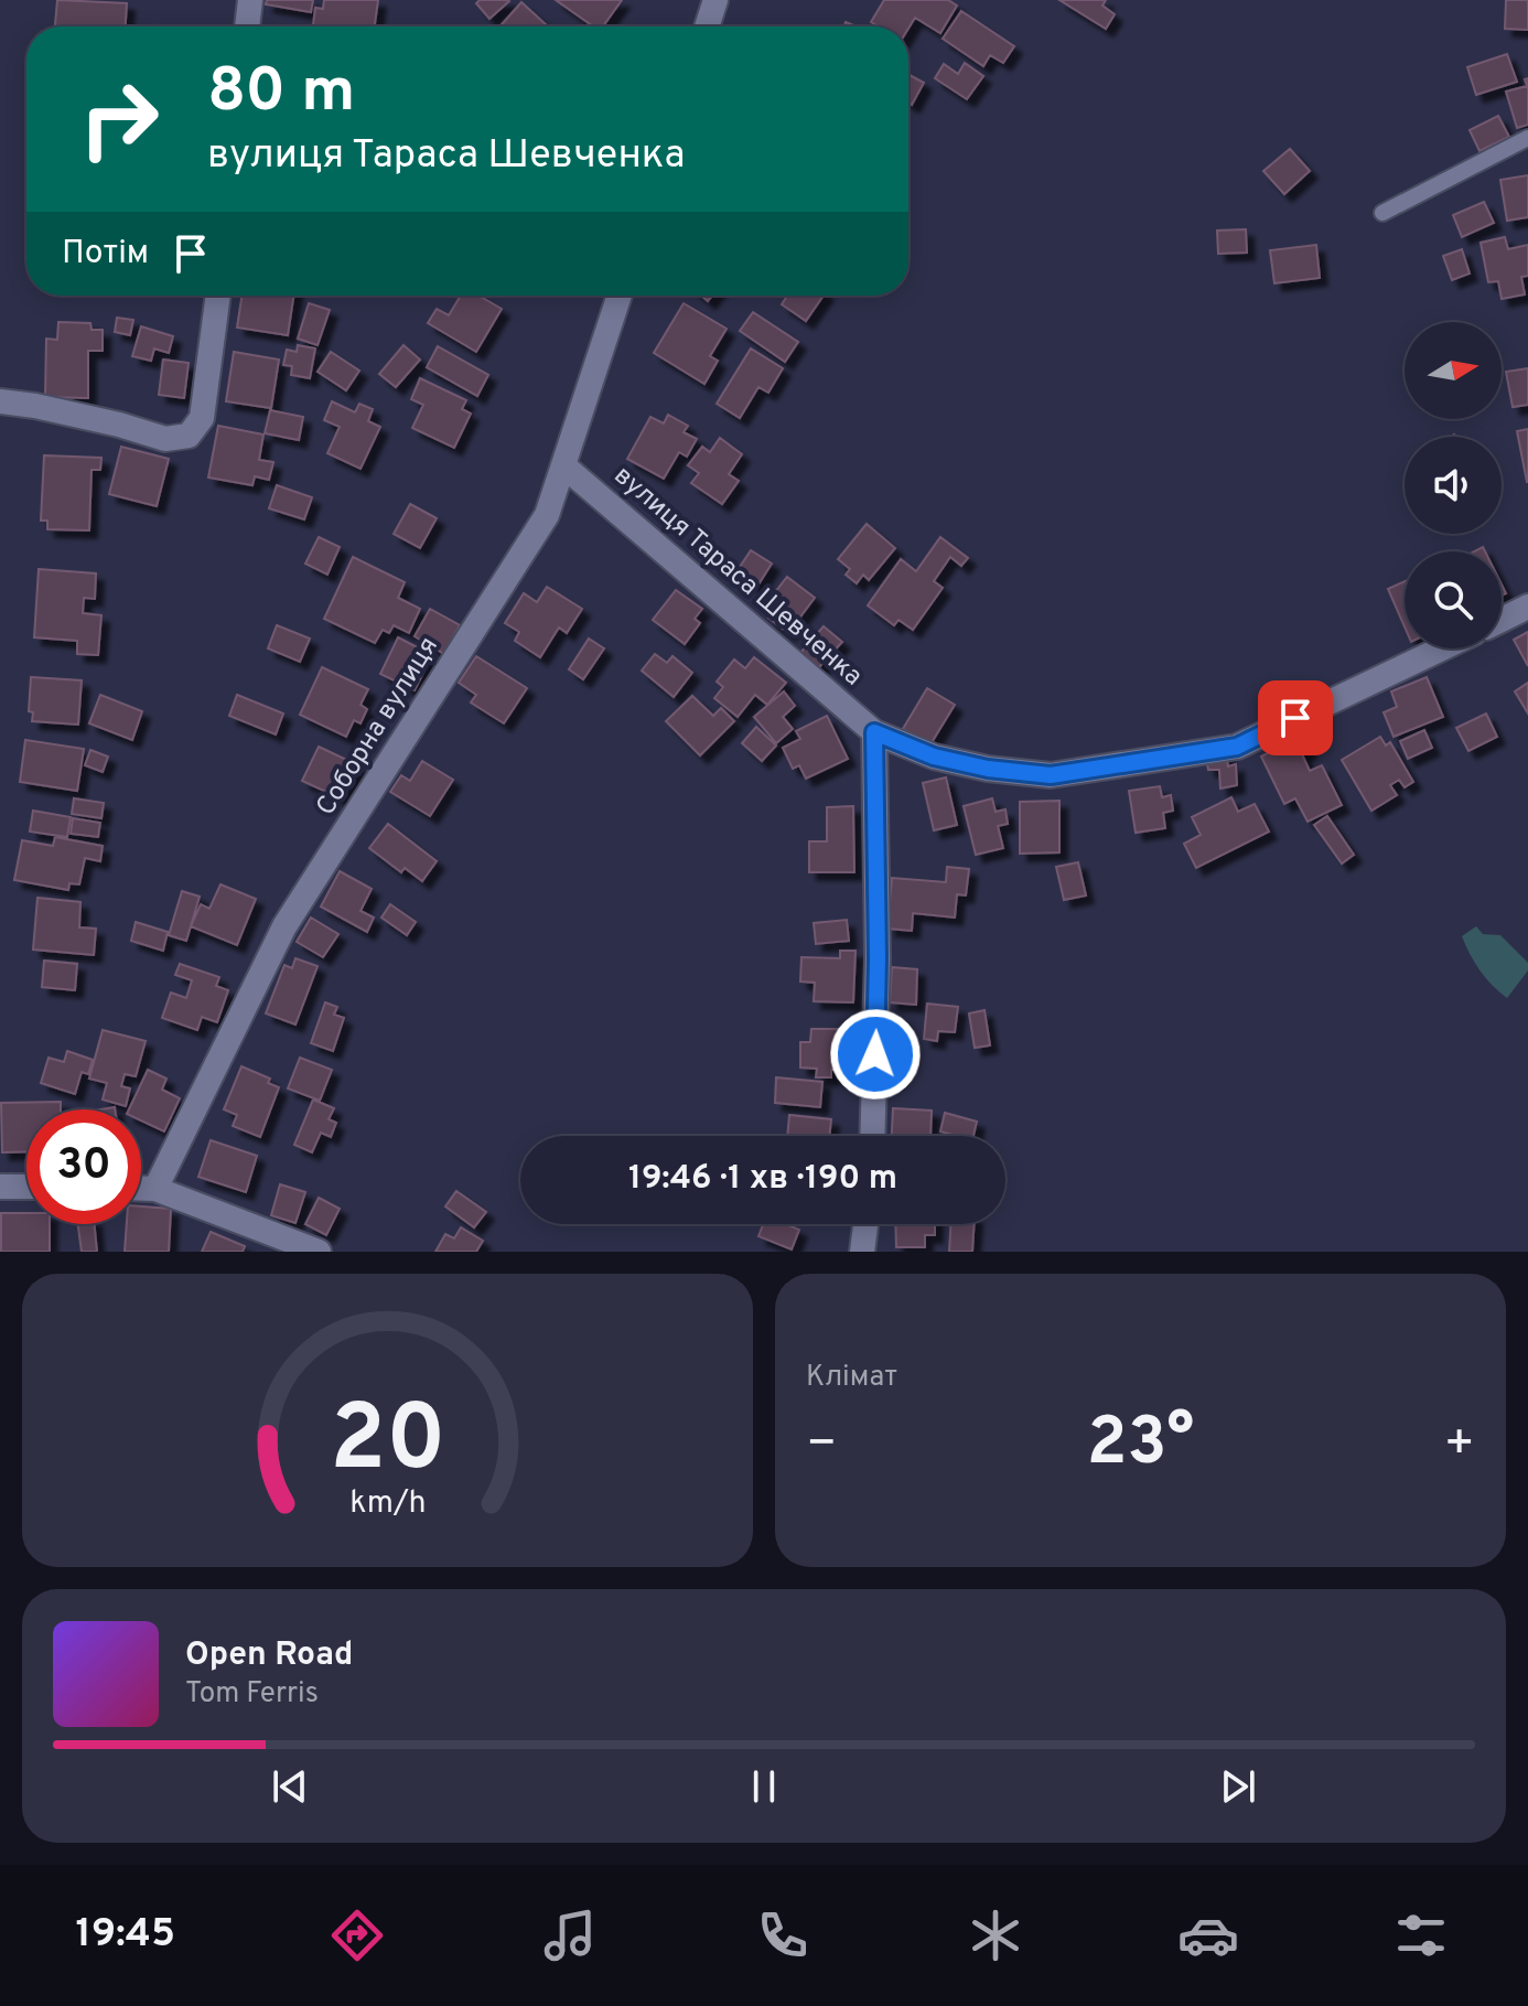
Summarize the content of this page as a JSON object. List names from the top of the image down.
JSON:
{
  "streets": {
    "street": ["вулиця Тараса Шевченка", "Соборна вулиця"]
  },
  "crossings": [
    ["вулиця Тараса Шевченка", "Соборна вулиця"]
  ],
  "north": "right",
  "page": {
    "turn": ["80 m", "вулиця Тараса Шевченка"],
    "then": "Потім",
    "limit": "30",
    "trip": "19:46 · 1 хв · 190 m",
    "tile": "Клімат",
    "heat": ["−", "23°", "+"],
    "song": ["Open Road", "Tom Ferris"],
    "tabs": "19:45",
    "gauge": ["20", "km/h"]
  }
}
